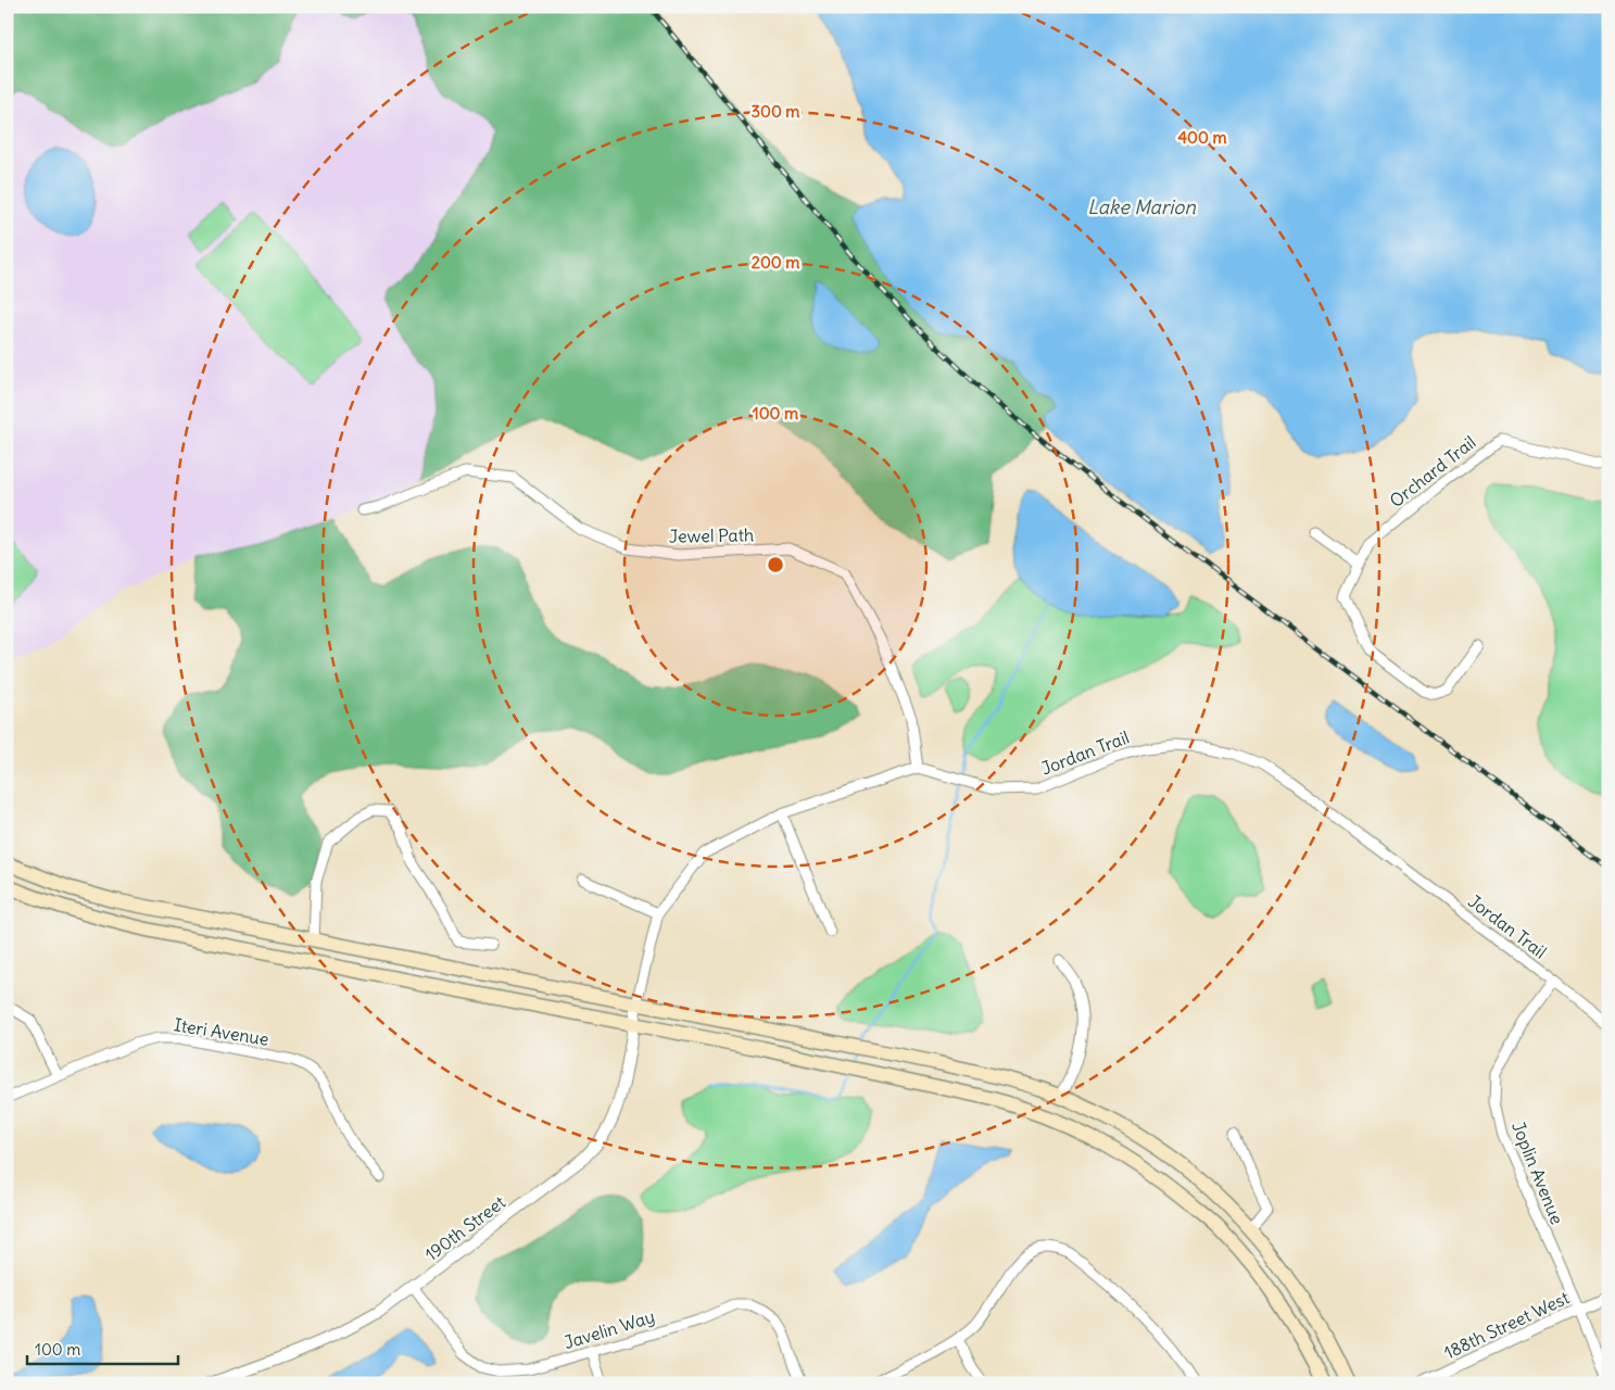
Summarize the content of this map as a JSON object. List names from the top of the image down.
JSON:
{
  "streets": {
    "street": [
      "Orchard Trail",
      "Jewel Path",
      "Jordan Trail",
      "Iteri Avenue",
      "Joplin Avenue",
      "190th Street",
      "188th Street West",
      "Javelin Way"
    ]
  },
  "crossings": [
    ["Jewel Path", "Jordan Trail"],
    ["Jordan Trail", "Joplin Avenue"],
    ["Joplin Avenue", "188th Street West"],
    ["190th Street", "Javelin Way"]
  ],
  "water": ["Lake Marion"],
  "scale_bar": "100 m",
  "rings": [
    "300 m",
    "400 m",
    "200 m",
    "100 m"
  ]
}
